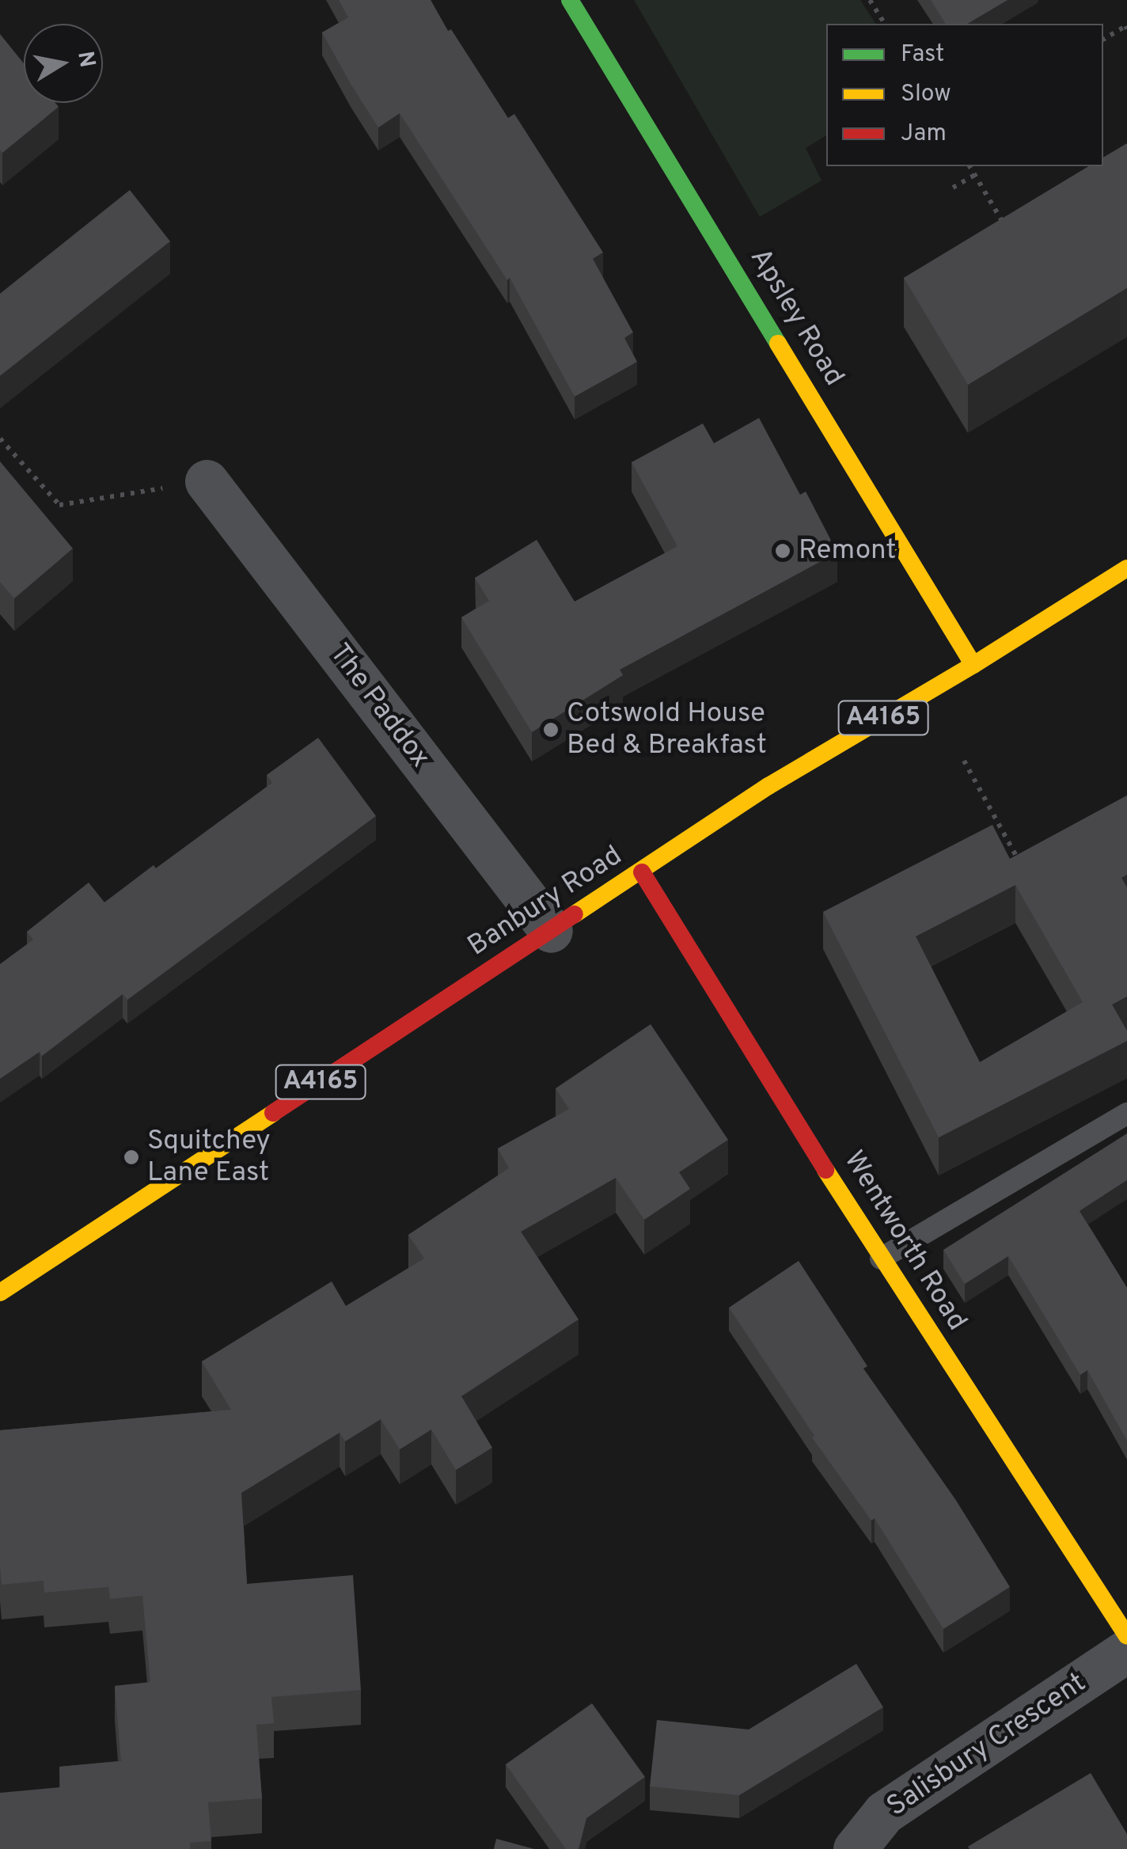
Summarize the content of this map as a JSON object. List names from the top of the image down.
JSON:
{
  "streets": {
    "street": [
      "Apsley Road",
      "The Paddox",
      "A4165",
      "Banbury Road",
      "Wentworth Road",
      "Salisbury Crescent"
    ]
  },
  "crossings": [
    ["Apsley Road", "Banbury Road"],
    ["The Paddox", "Banbury Road"],
    ["Banbury Road", "Wentworth Road"]
  ],
  "places": ["Remont", "Cotswold House Bed & Breakfast", "Squitchey Lane East"],
  "legend": ["Fast", "Slow", "Jam"],
  "north": "right"
}
